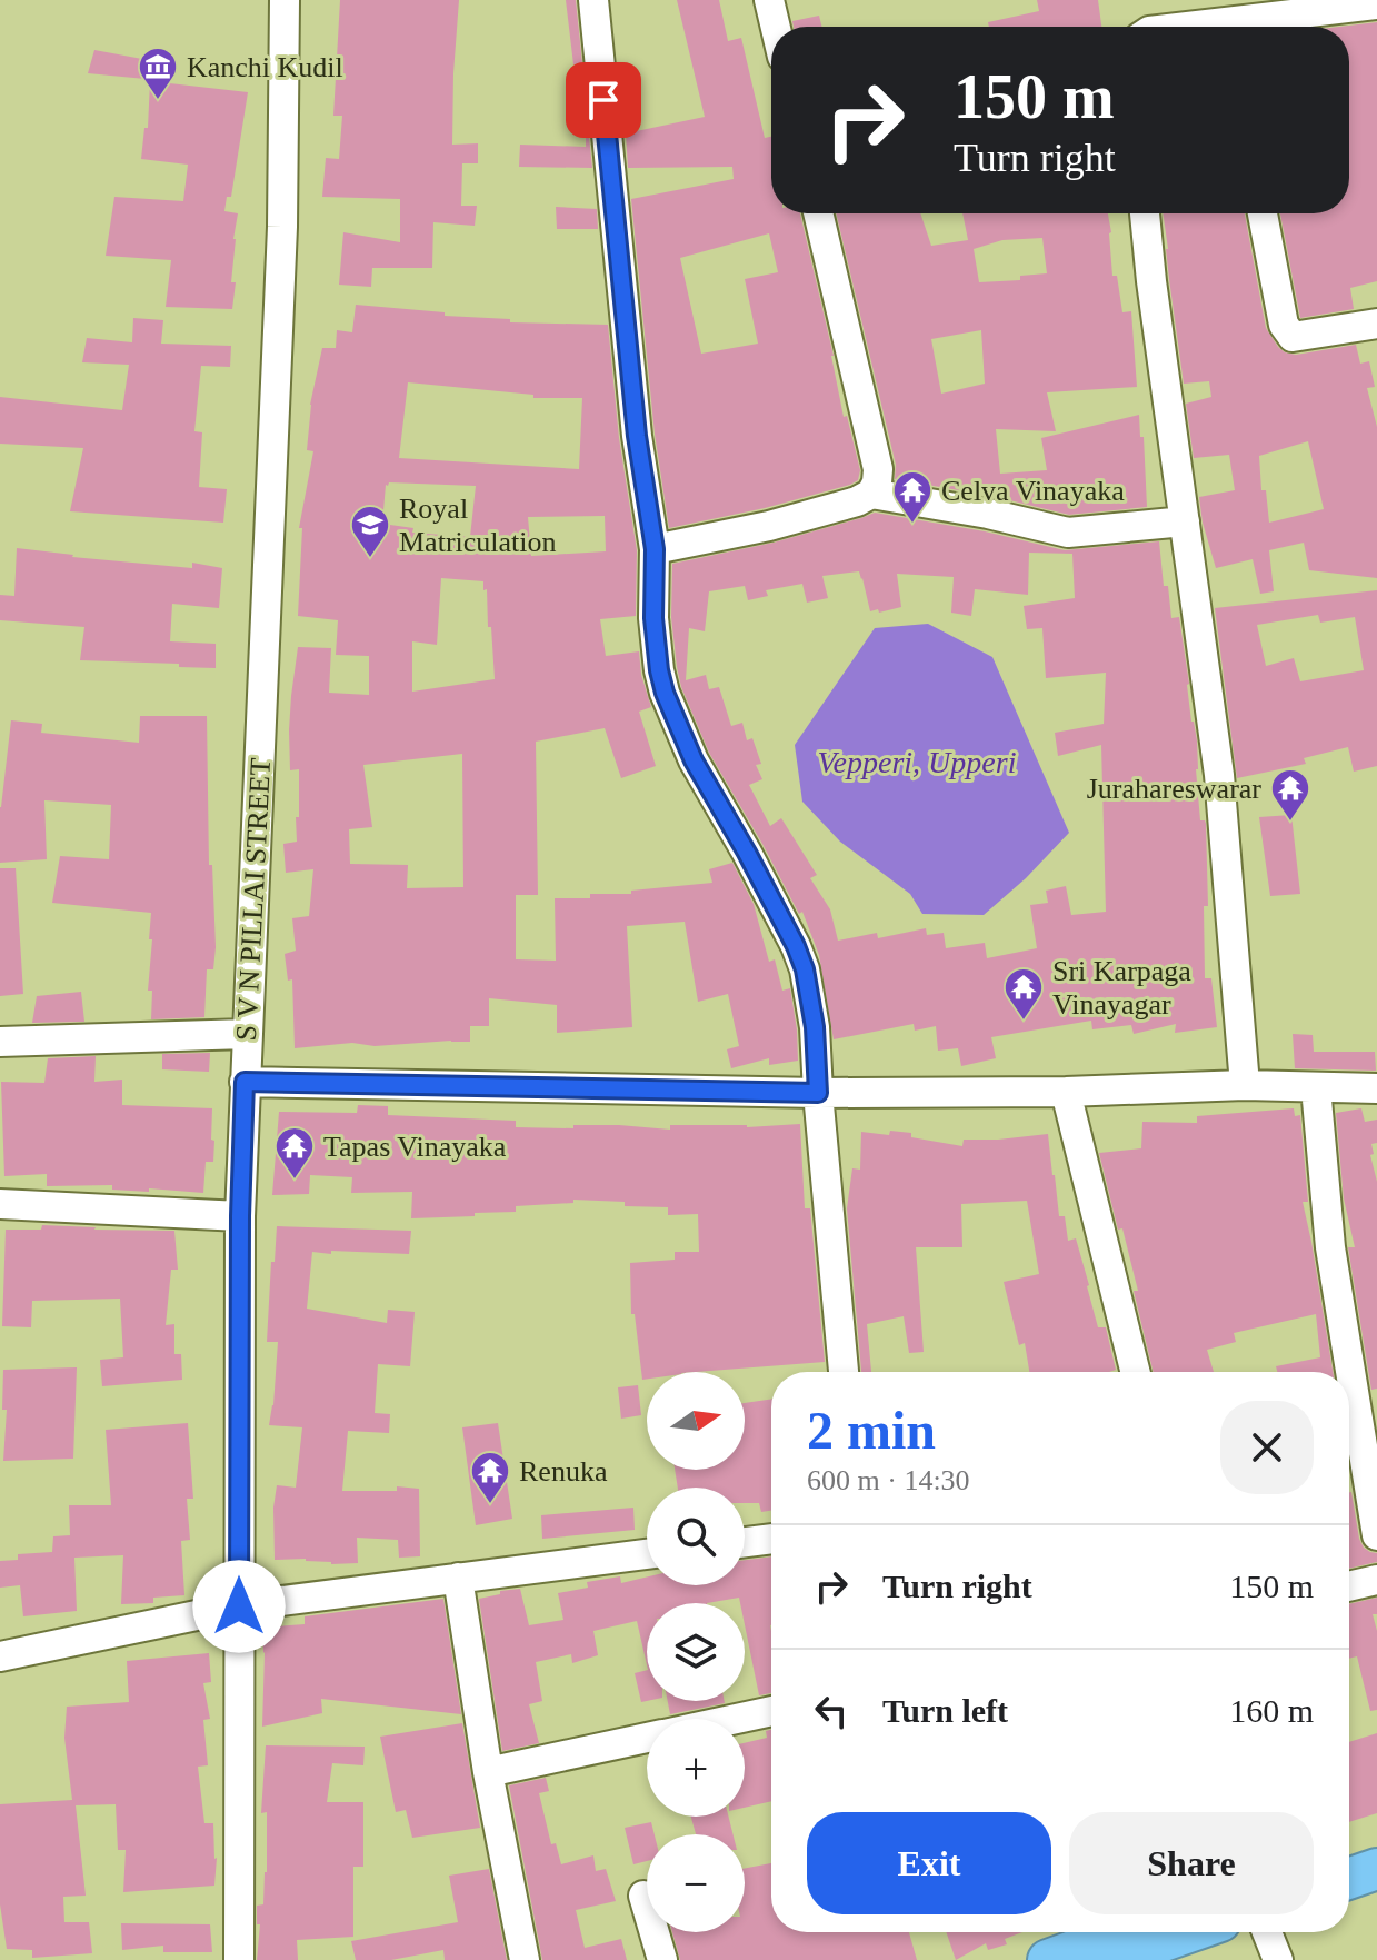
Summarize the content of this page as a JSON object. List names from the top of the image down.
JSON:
{
  "streets": {
    "street": ["S V N PILLAI STREET"]
  },
  "water": ["Vepperi, Upperi"],
  "places": {
    "museum": ["Kanchi Kudil"],
    "temple": [
      "Celva Vinayaka",
      "Jurahareswarar",
      "Sri Karpaga Vinayagar",
      "Tapas Vinayaka",
      "Renuka"
    ],
    "school or university": ["Royal Matriculation"]
  },
  "north": "right",
  "page": {
    "turn": ["150 m", "Turn right"],
    "map_buttons": ["+", "−"],
    "heading": ["2 min", "600 m · 14:30"],
    "list": [
      {
        "name": "Turn right",
        "value": "150 m"
      },
      {
        "name": "Turn left",
        "value": "160 m"
      }
    ],
    "buttons": ["Exit", "Share"]
  }
}
